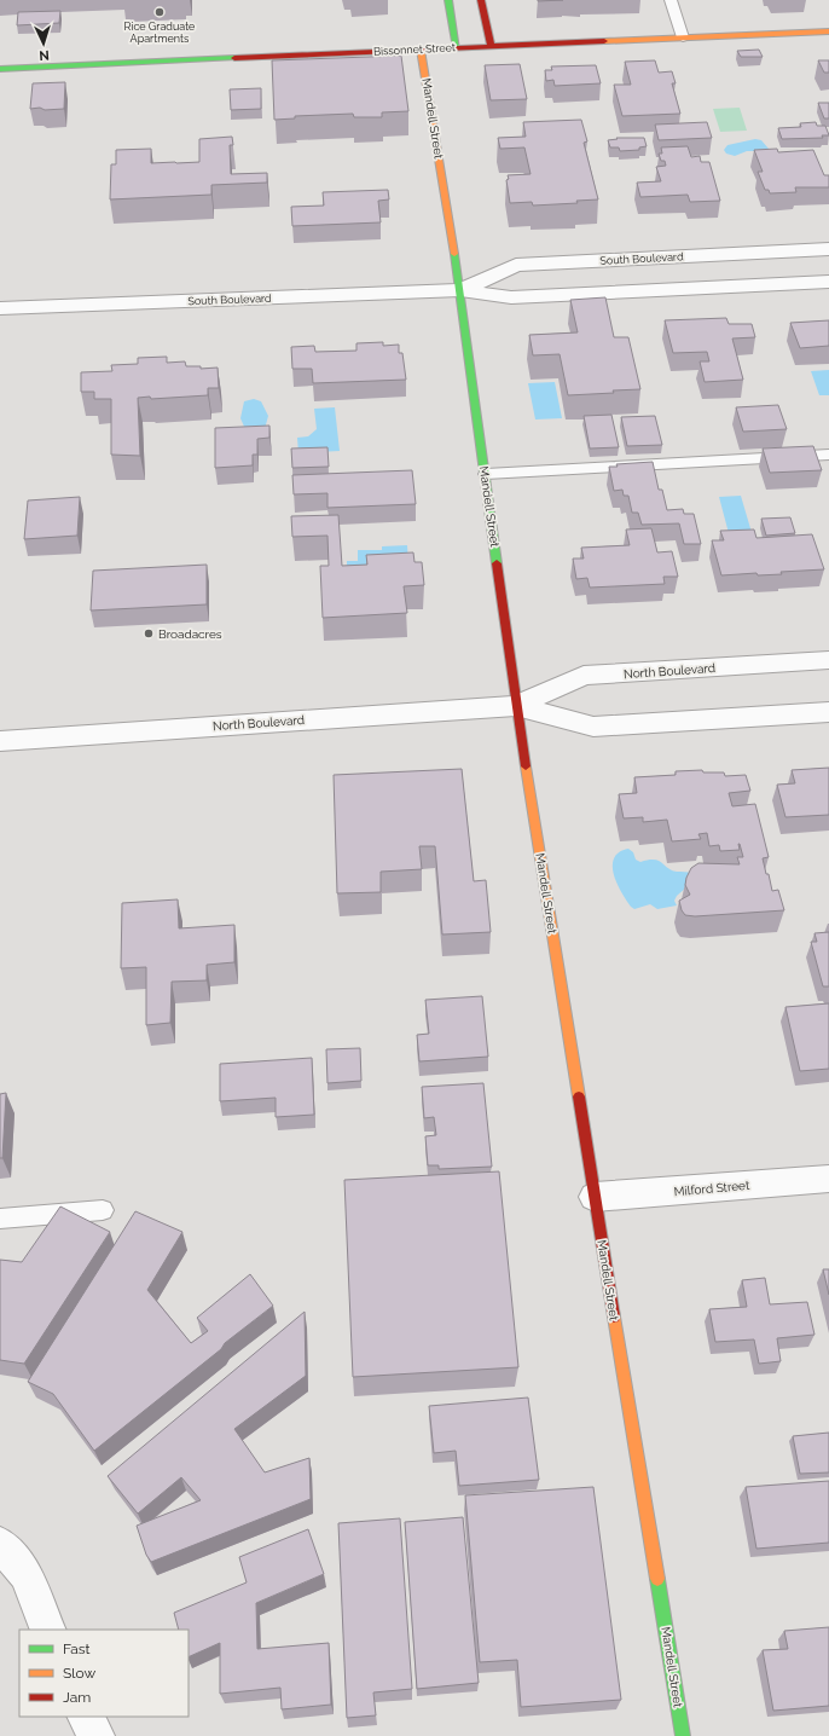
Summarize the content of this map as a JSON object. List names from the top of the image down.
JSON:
{
  "streets": {
    "street": [
      "Bissonnet Street",
      "Mandell Street",
      "South Boulevard",
      "North Boulevard",
      "Milford Street"
    ]
  },
  "crossings": [
    ["Bissonnet Street", "Mandell Street"],
    ["Mandell Street", "South Boulevard"],
    ["Mandell Street", "North Boulevard"],
    ["Mandell Street", "Milford Street"]
  ],
  "places": ["Rice Graduate Apartments", "Broadacres"],
  "legend": ["Fast", "Slow", "Jam"],
  "north": "bottom"
}
